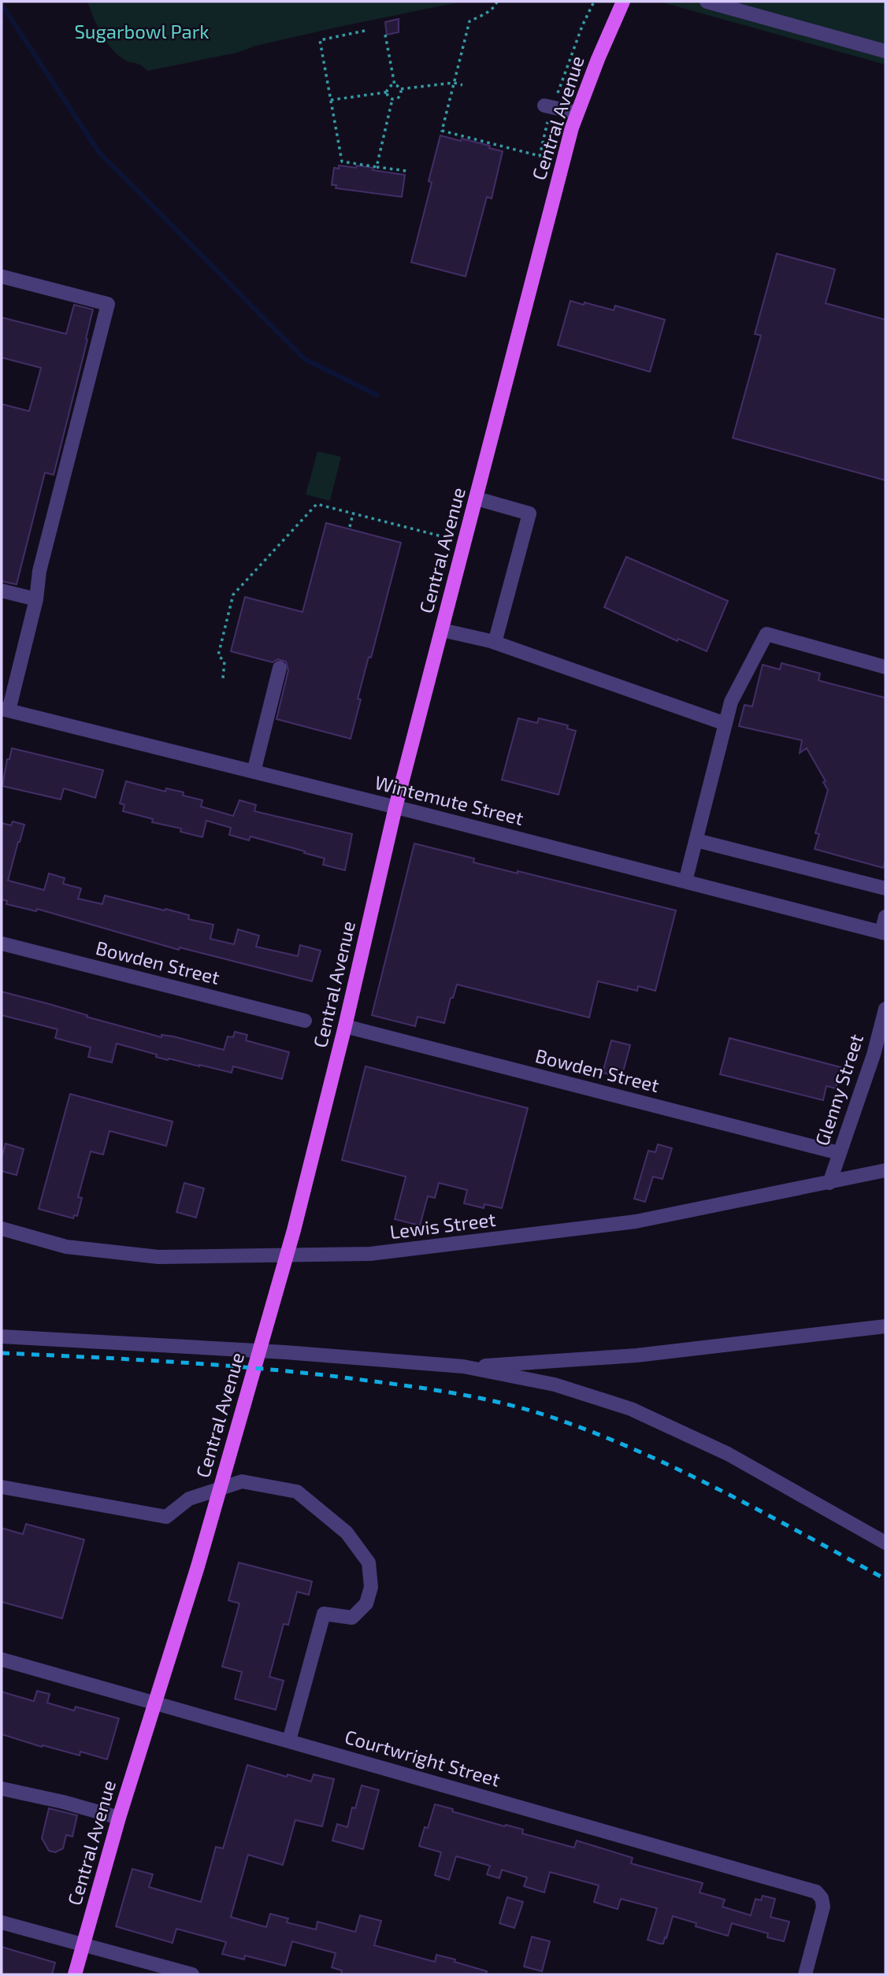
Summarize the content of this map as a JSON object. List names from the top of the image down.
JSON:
{
  "streets": {
    "main road": ["Central Avenue"],
    "street": [
      "Wintemute Street",
      "Bowden Street",
      "Glenny Street",
      "Lewis Street",
      "Courtwright Street"
    ]
  },
  "crossings": [
    ["Central Avenue", "Wintemute Street"],
    ["Central Avenue", "Bowden Street"],
    ["Central Avenue", "Courtwright Street"],
    ["Bowden Street", "Glenny Street"],
    ["Glenny Street", "Lewis Street"]
  ],
  "parks": ["Sugarbowl Park"]
}
